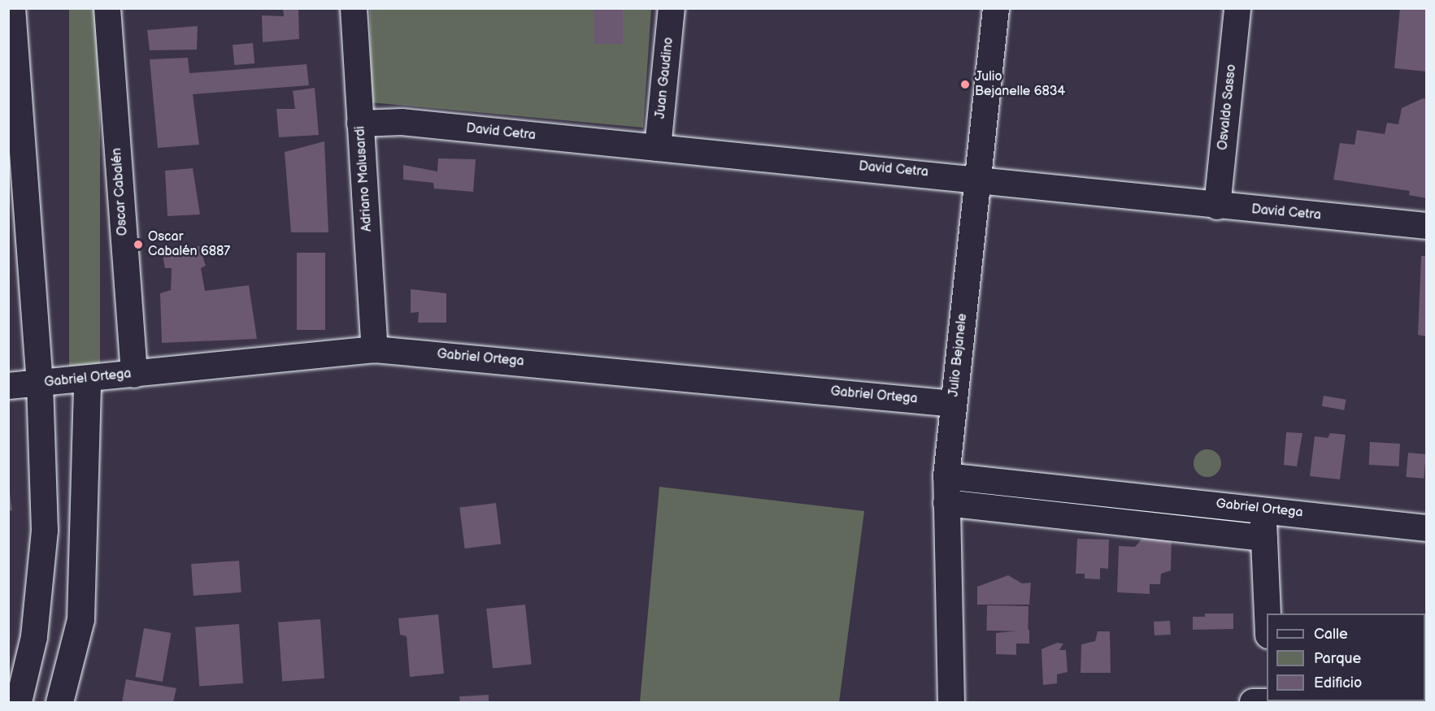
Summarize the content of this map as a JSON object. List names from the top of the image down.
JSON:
{
  "streets": {
    "street": [
      "Juan Gaudino",
      "Osvaldo Sasso",
      "David Cetra",
      "Adriano Malusardi",
      "Oscar Cabalén",
      "Julio Bejanele",
      "Gabriel Ortega"
    ]
  },
  "crossings": [
    ["Juan Gaudino", "David Cetra"],
    ["Osvaldo Sasso", "David Cetra"],
    ["David Cetra", "Adriano Malusardi"],
    ["David Cetra", "Julio Bejanele"],
    ["Adriano Malusardi", "Gabriel Ortega"],
    ["Oscar Cabalén", "Gabriel Ortega"],
    ["Julio Bejanele", "Gabriel Ortega"]
  ],
  "places": ["Julio Bejanelle 6834", "Oscar Cabalén 6887"],
  "legend": ["Calle", "Parque", "Edificio"]
}
